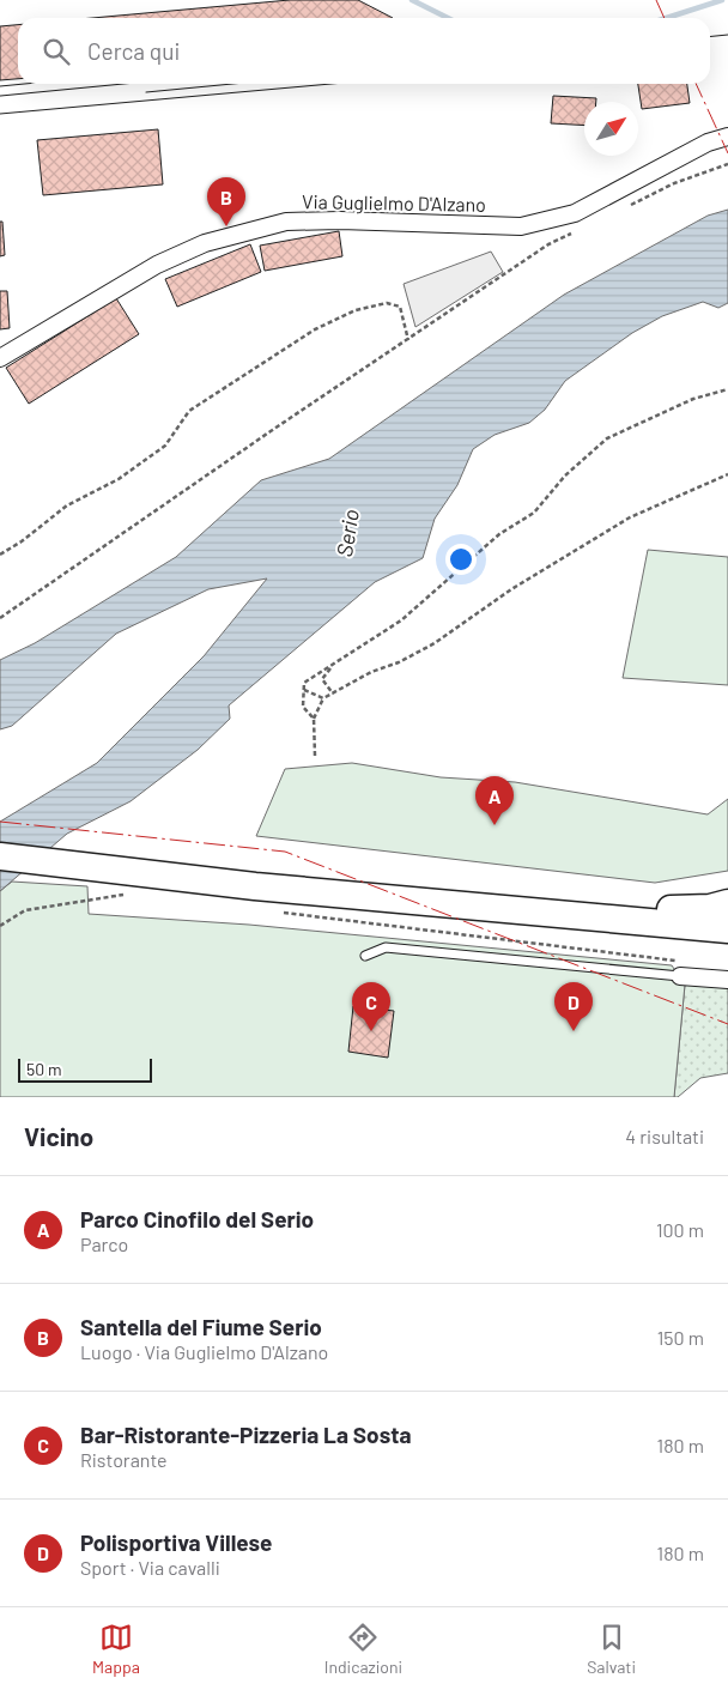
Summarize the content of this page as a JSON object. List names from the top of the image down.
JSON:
{
  "streets": {
    "street": ["Via Guglielmo D'Alzano"]
  },
  "water": ["Serio"],
  "scale_bar": "50 m",
  "north": "top right",
  "page": {
    "search": "Cerca qui",
    "pins": [
      "B",
      "A",
      "C",
      "D"
    ],
    "scale": "50 m",
    "heading": ["Vicino", "4 risultati"],
    "list": [
      {
        "mark": "A",
        "name": "Parco Cinofilo del Serio",
        "note": "Parco",
        "value": "100 m"
      },
      {
        "mark": "B",
        "name": "Santella del Fiume Serio",
        "note": "Luogo · Via Guglielmo D'Alzano",
        "value": "150 m"
      },
      {
        "mark": "C",
        "name": "Bar-Ristorante-Pizzeria La Sosta",
        "note": "Ristorante",
        "value": "180 m"
      },
      {
        "mark": "D",
        "name": "Polisportiva Villese",
        "note": "Sport · Via cavalli",
        "value": "180 m"
      }
    ],
    "nav": ["Mappa", "Indicazioni", "Salvati"]
  }
}
